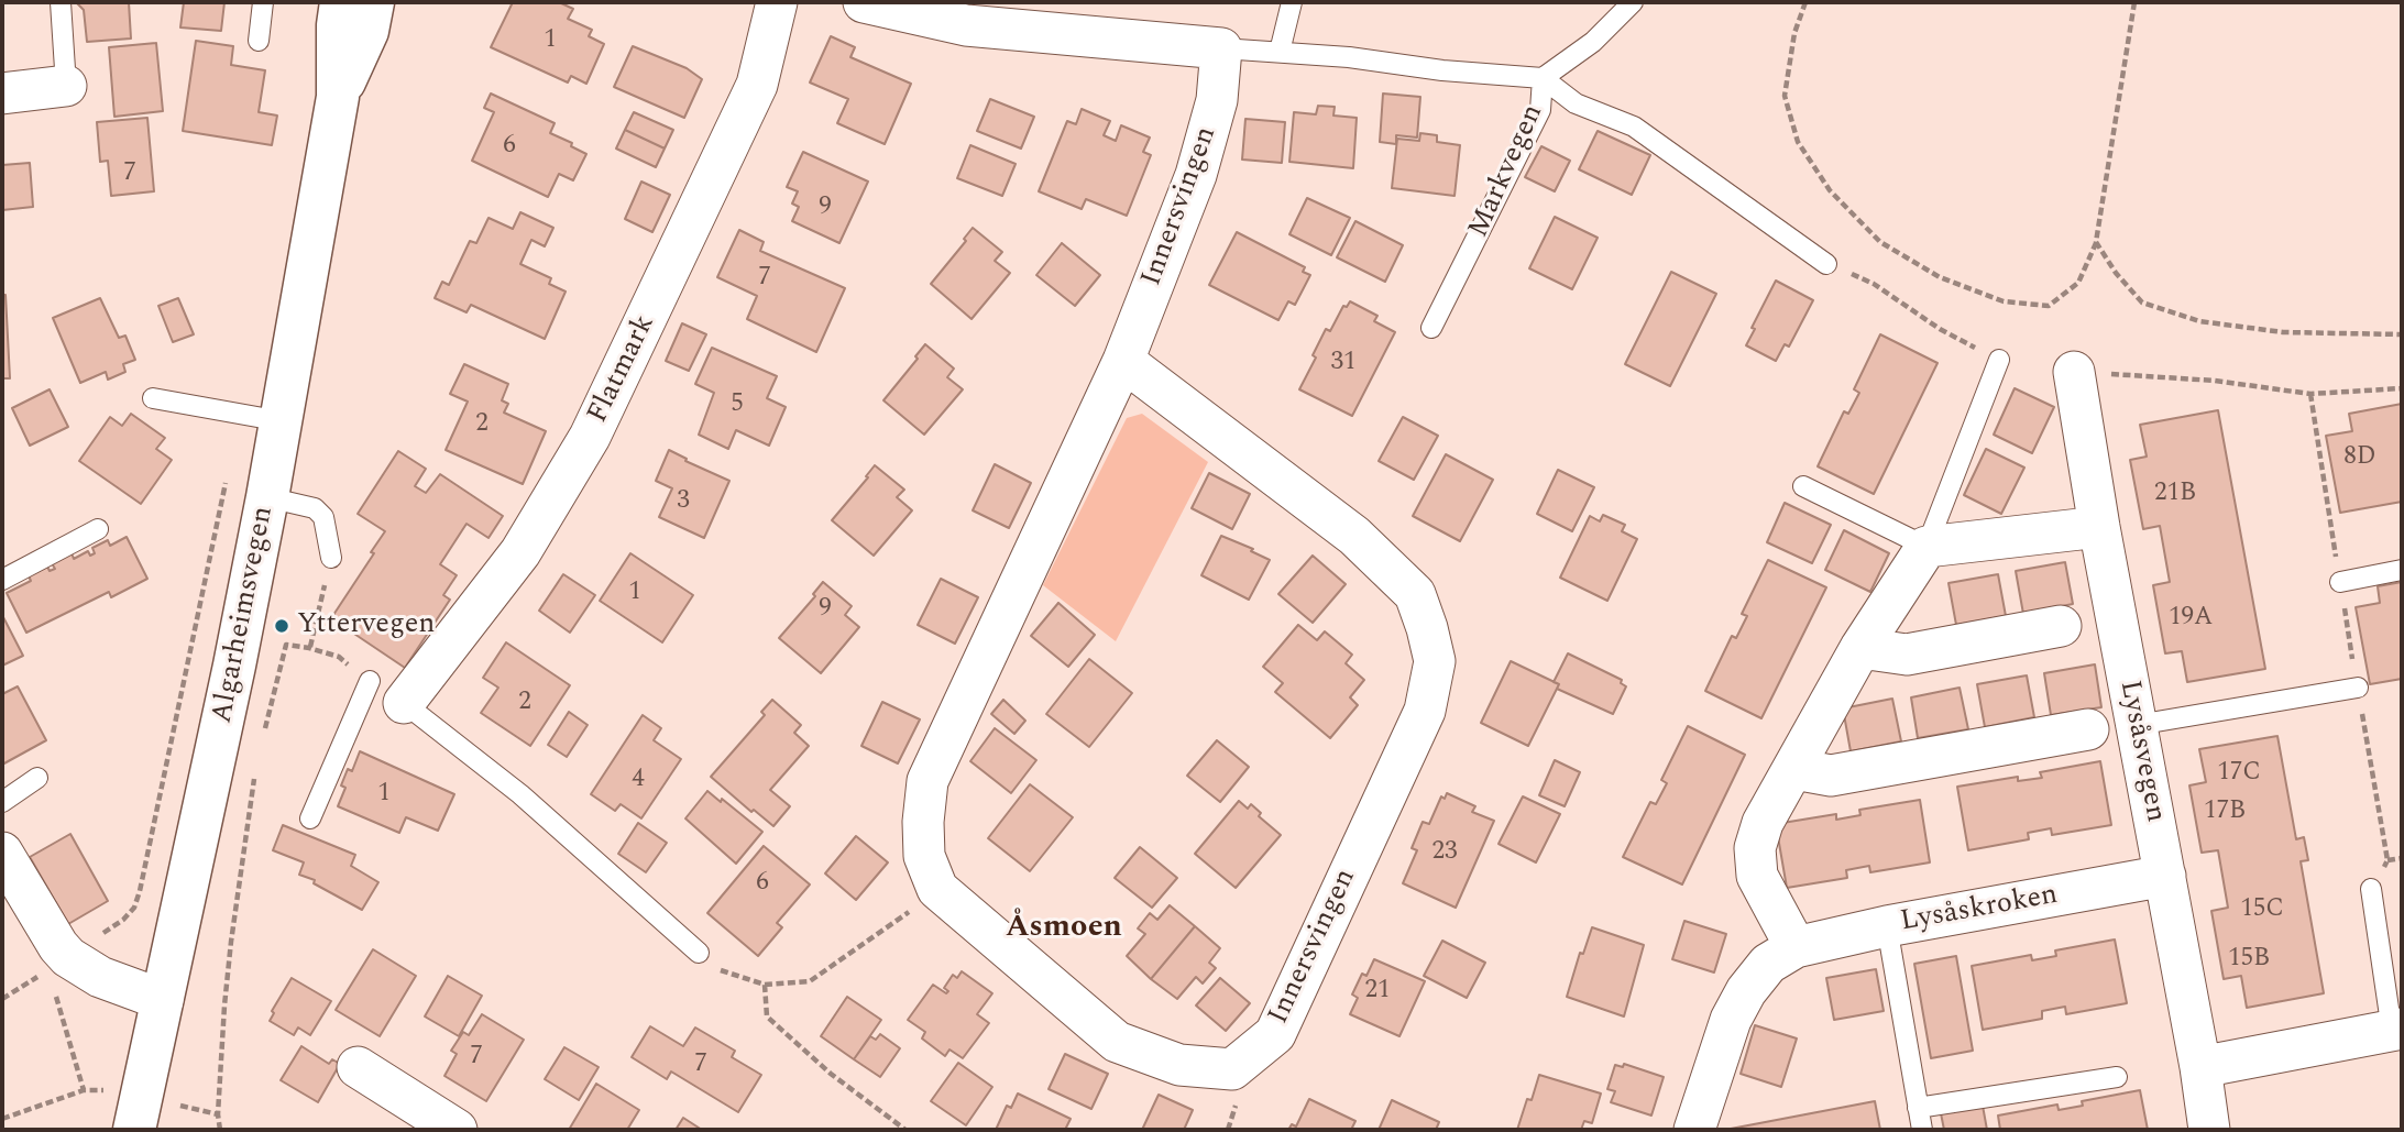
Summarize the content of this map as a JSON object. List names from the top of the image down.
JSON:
{
  "streets": {
    "main road": ["Algarheimsvegen"],
    "street": [
      "Innersvingen",
      "Flatmark",
      "Lysåsvegen",
      "Lysåskroken"
    ],
    "lane": ["Markvegen"]
  },
  "crossings": [
    ["Lysåsvegen", "Lysåskroken"]
  ],
  "districts": ["Åsmoen"],
  "places": ["Yttervegen"],
  "house_numbers": [
    "1",
    "6",
    "7",
    "9",
    "7",
    "31",
    "5",
    "2",
    "8D",
    "21B",
    "3",
    "1",
    "9",
    "19A",
    "2",
    "17C",
    "4",
    "1",
    "17B",
    "23",
    "6",
    "15C",
    "15B",
    "21",
    "7",
    "7"
  ]
}
